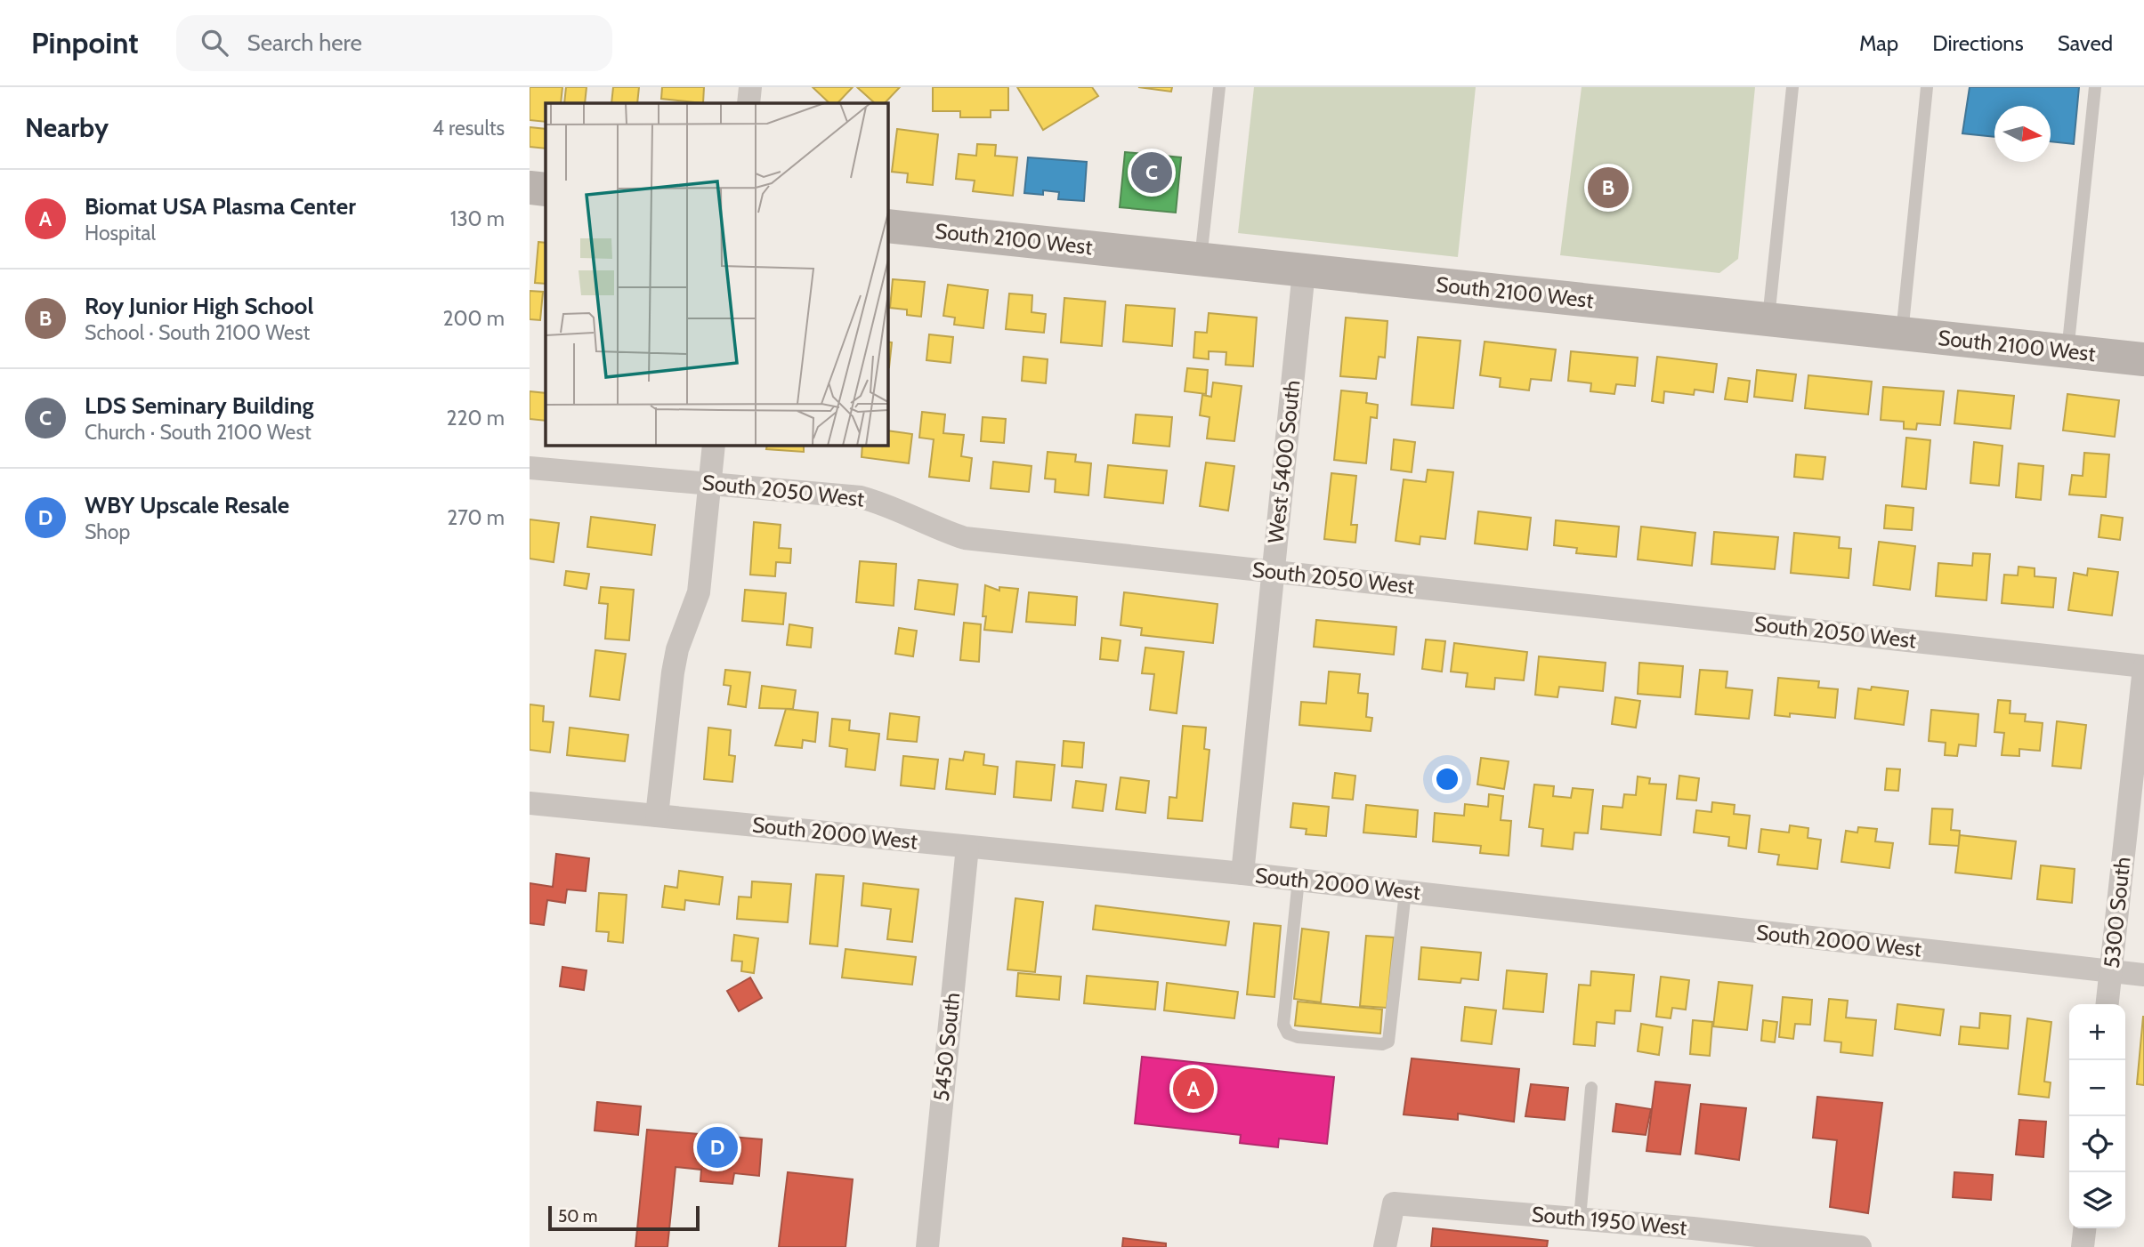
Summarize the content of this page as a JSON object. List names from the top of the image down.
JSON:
{
  "streets": {
    "street": [
      "South 2100 West",
      "West 5400 South",
      "South 2050 West",
      "South 2000 West",
      "5300 South",
      "5450 South",
      "South 1950 West"
    ]
  },
  "crossings": [
    ["South 2100 West", "West 5400 South"],
    ["West 5400 South", "South 2050 West"],
    ["West 5400 South", "South 2000 West"],
    ["South 2050 West", "5300 South"],
    ["South 2000 West", "5300 South"],
    ["South 2000 West", "5450 South"]
  ],
  "scale_bar": "50 m",
  "north": "right",
  "page": {
    "header": "Pinpoint",
    "search": "Search here",
    "nav": ["Map", "Directions", "Saved"],
    "heading": ["Nearby", "4 results"],
    "pins": [
      "C",
      "B",
      "A",
      "D"
    ],
    "list": [
      {
        "mark": "A",
        "name": "Biomat USA Plasma Center",
        "note": "Hospital",
        "value": "130 m"
      },
      {
        "mark": "B",
        "name": "Roy Junior High School",
        "note": "School · South 2100 West",
        "value": "200 m"
      },
      {
        "mark": "C",
        "name": "LDS Seminary Building",
        "note": "Church · South 2100 West",
        "value": "220 m"
      },
      {
        "mark": "D",
        "name": "WBY Upscale Resale",
        "note": "Shop",
        "value": "270 m"
      }
    ],
    "map_buttons": ["+", "−"],
    "scale": "50 m"
  }
}
